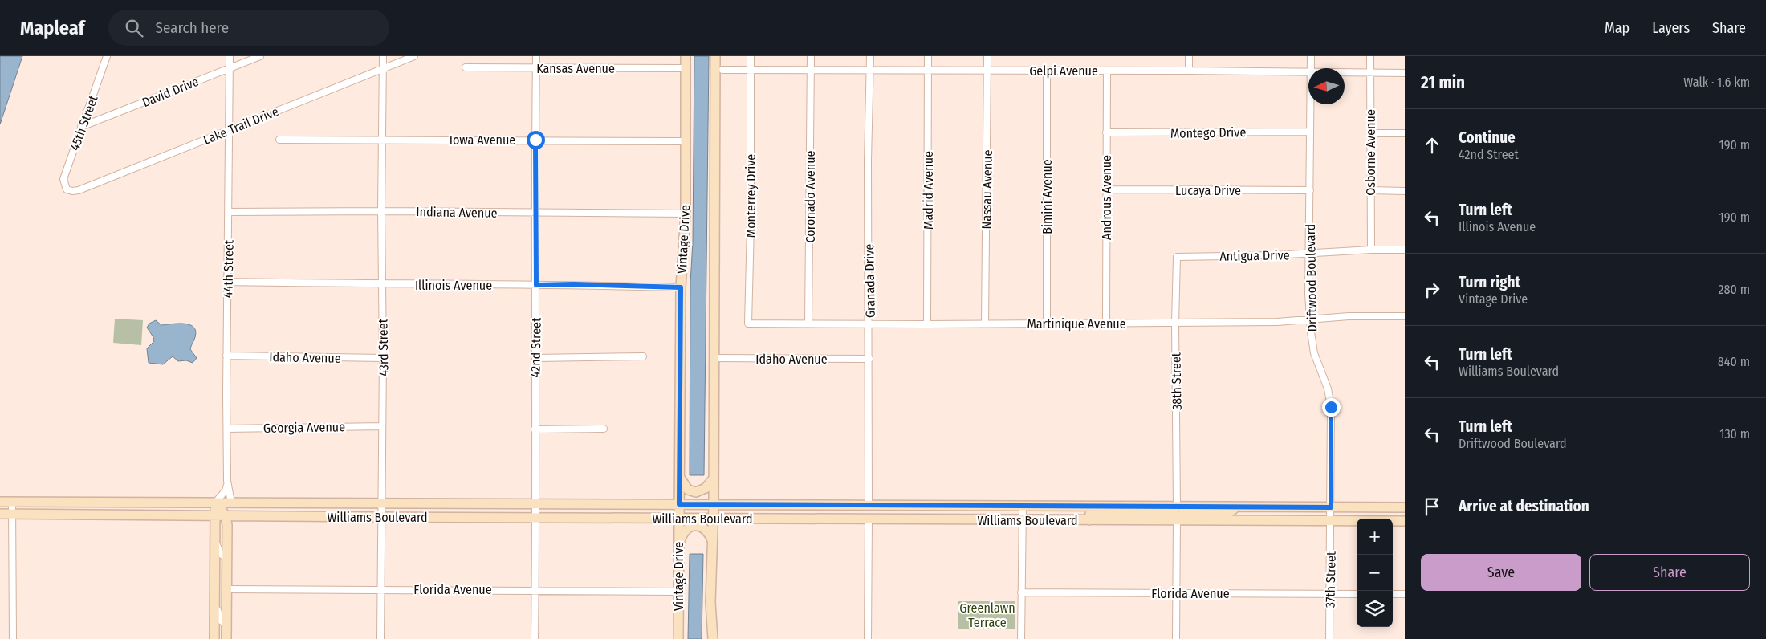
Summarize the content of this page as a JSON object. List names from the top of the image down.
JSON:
{
  "streets": {
    "street": [
      "Kansas Avenue",
      "Gelpi Avenue",
      "David Drive",
      "45th Street",
      "Lake Trail Drive",
      "Montego Drive",
      "Iowa Avenue",
      "Osborne Avenue",
      "Nassau Avenue",
      "Madrid Avenue",
      "Lucaya Drive",
      "Monterrey Drive",
      "Coronado Avenue",
      "Bimini Avenue",
      "Androus Avenue",
      "Indiana Avenue",
      "Vintage Drive",
      "Antigua Drive",
      "44th Street",
      "Driftwood Boulevard",
      "Granada Drive",
      "Illinois Avenue",
      "Martinique Avenue",
      "43rd Street",
      "42nd Street",
      "Idaho Avenue",
      "38th Street",
      "Georgia Avenue",
      "Williams Boulevard",
      "37th Street",
      "Florida Avenue"
    ]
  },
  "crossings": [
    ["Kansas Avenue", "Vintage Drive"],
    ["Kansas Avenue", "42nd Street"],
    ["Gelpi Avenue", "Osborne Avenue"],
    ["Gelpi Avenue", "Nassau Avenue"],
    ["Gelpi Avenue", "Madrid Avenue"],
    ["Gelpi Avenue", "Monterrey Drive"],
    ["Gelpi Avenue", "Coronado Avenue"],
    ["Gelpi Avenue", "Bimini Avenue"],
    ["Gelpi Avenue", "Androus Avenue"],
    ["Gelpi Avenue", "Granada Drive"],
    ["David Drive", "45th Street"],
    ["David Drive", "44th Street"],
    ["45th Street", "Lake Trail Drive"],
    ["Lake Trail Drive", "44th Street"],
    ["Lake Trail Drive", "43rd Street"],
    ["Montego Drive", "Androus Avenue"],
    ["Montego Drive", "Driftwood Boulevard"],
    ["Iowa Avenue", "Vintage Drive"],
    ["Iowa Avenue", "43rd Street"],
    ["Iowa Avenue", "42nd Street"],
    ["Osborne Avenue", "Antigua Drive"],
    ["Nassau Avenue", "Martinique Avenue"],
    ["Madrid Avenue", "Martinique Avenue"],
    ["Lucaya Drive", "Androus Avenue"],
    ["Lucaya Drive", "Driftwood Boulevard"],
    ["Monterrey Drive", "Martinique Avenue"],
    ["Coronado Avenue", "Martinique Avenue"],
    ["Bimini Avenue", "Martinique Avenue"],
    ["Androus Avenue", "Martinique Avenue"],
    ["Indiana Avenue", "Vintage Drive"],
    ["Indiana Avenue", "44th Street"],
    ["Indiana Avenue", "43rd Street"],
    ["Indiana Avenue", "42nd Street"],
    ["Vintage Drive", "Illinois Avenue"],
    ["Vintage Drive", "Williams Boulevard"],
    ["Vintage Drive", "Florida Avenue"],
    ["Antigua Drive", "Driftwood Boulevard"],
    ["Antigua Drive", "38th Street"],
    ["44th Street", "Illinois Avenue"],
    ["44th Street", "Idaho Avenue"],
    ["44th Street", "Georgia Avenue"],
    ["44th Street", "Williams Boulevard"],
    ["Driftwood Boulevard", "Martinique Avenue"],
    ["Driftwood Boulevard", "Williams Boulevard"],
    ["Driftwood Boulevard", "37th Street"],
    ["Granada Drive", "Martinique Avenue"],
    ["Granada Drive", "Idaho Avenue"],
    ["Granada Drive", "Williams Boulevard"],
    ["Illinois Avenue", "43rd Street"],
    ["Illinois Avenue", "42nd Street"],
    ["Martinique Avenue", "38th Street"],
    ["43rd Street", "Idaho Avenue"],
    ["43rd Street", "Georgia Avenue"],
    ["43rd Street", "Williams Boulevard"],
    ["43rd Street", "Florida Avenue"],
    ["42nd Street", "Williams Boulevard"],
    ["42nd Street", "Florida Avenue"],
    ["38th Street", "Williams Boulevard"],
    ["Williams Boulevard", "37th Street"],
    ["37th Street", "Florida Avenue"]
  ],
  "parks": ["Greenlawn Terrace"],
  "north": "left",
  "page": {
    "header": "Mapleaf",
    "search": "Search here",
    "nav": ["Map", "Layers", "Share"],
    "heading": ["21 min", "Walk · 1.6 km"],
    "list": [
      ["Continue", "42nd Street", "190 m"],
      ["Turn left", "Illinois Avenue", "190 m"],
      ["Turn right", "Vintage Drive", "280 m"],
      ["Turn left", "Williams Boulevard", "840 m"],
      ["Turn left", "Driftwood Boulevard", "130 m"],
      "Arrive at destination"
    ],
    "map_buttons": ["+", "−"],
    "buttons": ["Save", "Share"]
  }
}
